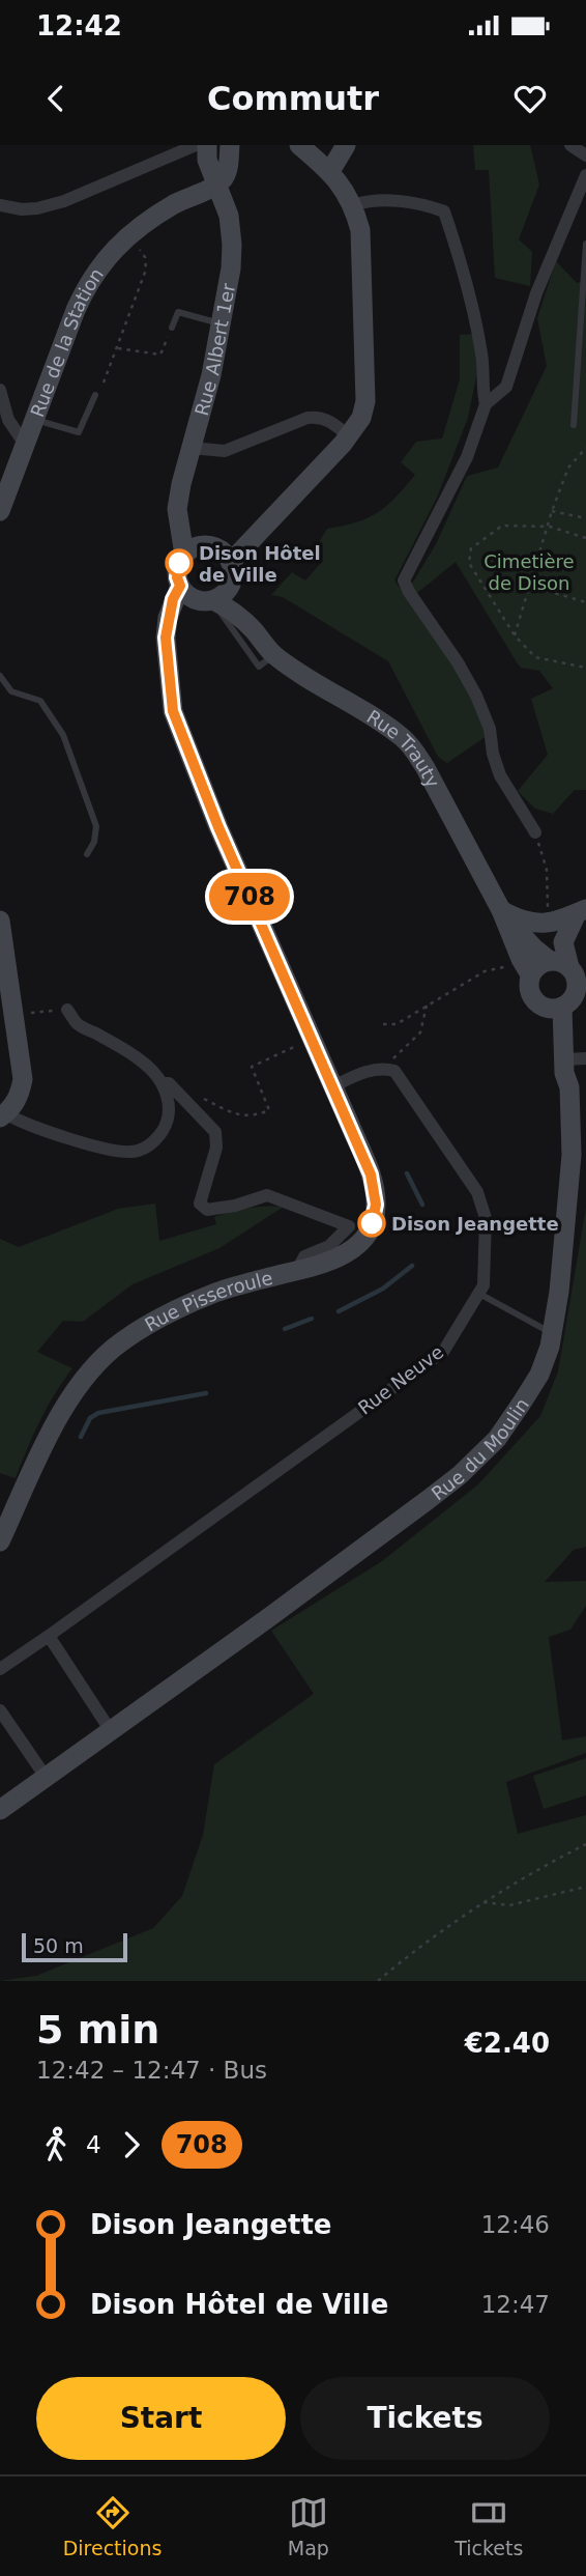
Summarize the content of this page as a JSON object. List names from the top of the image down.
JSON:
{
  "streets": {
    "main road": [
      "Rue de la Station",
      "Rue Albert 1er",
      "Rue Trauty",
      "Rue Pisseroule",
      "Rue du Moulin"
    ],
    "street": ["Rue Neuve"]
  },
  "crossings": [
    ["Rue de la Station", "Rue Albert 1er"],
    ["Rue Albert 1er", "Rue Trauty"],
    ["Rue Trauty", "Rue du Moulin"]
  ],
  "parks": ["Cimetière de Dison"],
  "places": ["Dison Hôtel de Ville", "Dison Jeangette"],
  "lines": ["bus line 708"],
  "scale_bar": "50 m",
  "page": {
    "status": "12:42",
    "header": "Commutr",
    "on_map": "708",
    "scale": "50 m",
    "heading": ["5 min", "12:42 – 12:47 · Bus", "€2.40"],
    "legs": ["4", "708"],
    "list": [
      {
        "name": "Dison Jeangette",
        "value": "12:46"
      },
      {
        "name": "Dison Hôtel de Ville",
        "value": "12:47"
      }
    ],
    "buttons": ["Start", "Tickets"],
    "tabs": ["Directions", "Map", "Tickets"]
  }
}
